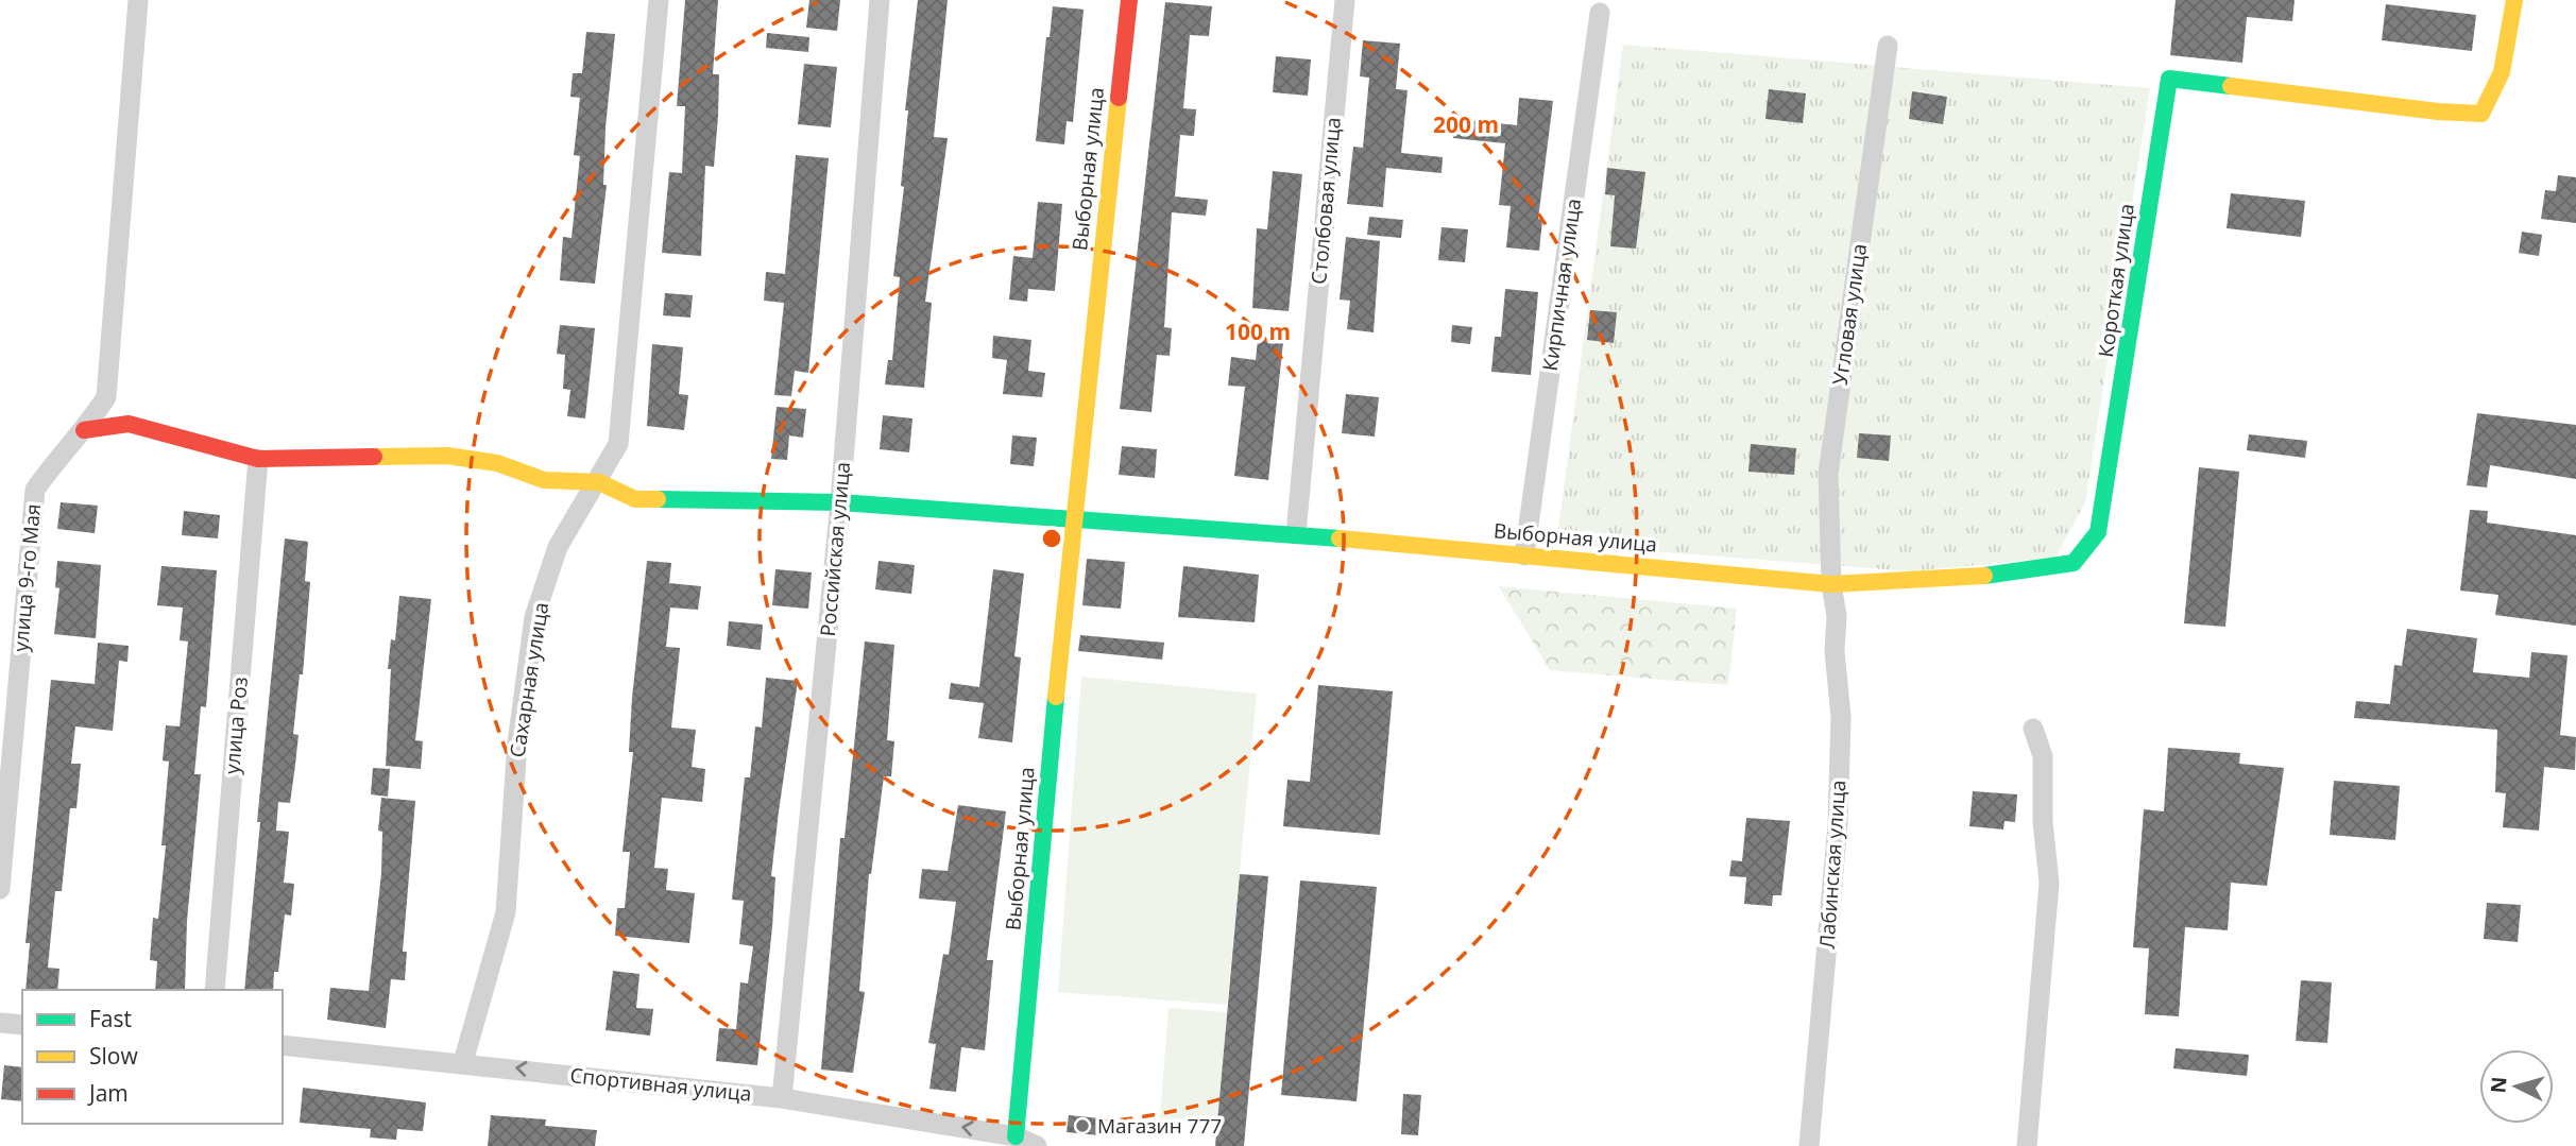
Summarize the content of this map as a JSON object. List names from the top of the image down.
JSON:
{
  "streets": {
    "street": [
      "Выборная улица",
      "Столбовая улица",
      "Короткая улица",
      "Кирпичная улица",
      "Угловая улица",
      "Российская улица",
      "улица 9-го Мая",
      "Сахарная улица",
      "улица Роз",
      "Лабинская улица",
      "Спортивная улица"
    ]
  },
  "crossings": [
    ["Выборная улица", "Столбовая улица"],
    ["Выборная улица", "Короткая улица"],
    ["Выборная улица", "Кирпичная улица"],
    ["Выборная улица", "Угловая улица"],
    ["Выборная улица", "Российская улица"],
    ["Выборная улица", "Сахарная улица"],
    ["Выборная улица", "Лабинская улица"],
    ["Выборная улица", "Спортивная улица"],
    ["Угловая улица", "Лабинская улица"],
    ["Российская улица", "Спортивная улица"],
    ["Сахарная улица", "Спортивная улица"]
  ],
  "one_way": ["Спортивная улица"],
  "places": ["Магазин 777"],
  "legend": ["Fast", "Slow", "Jam"],
  "north": "left",
  "rings": ["200 m", "100 m"]
}
